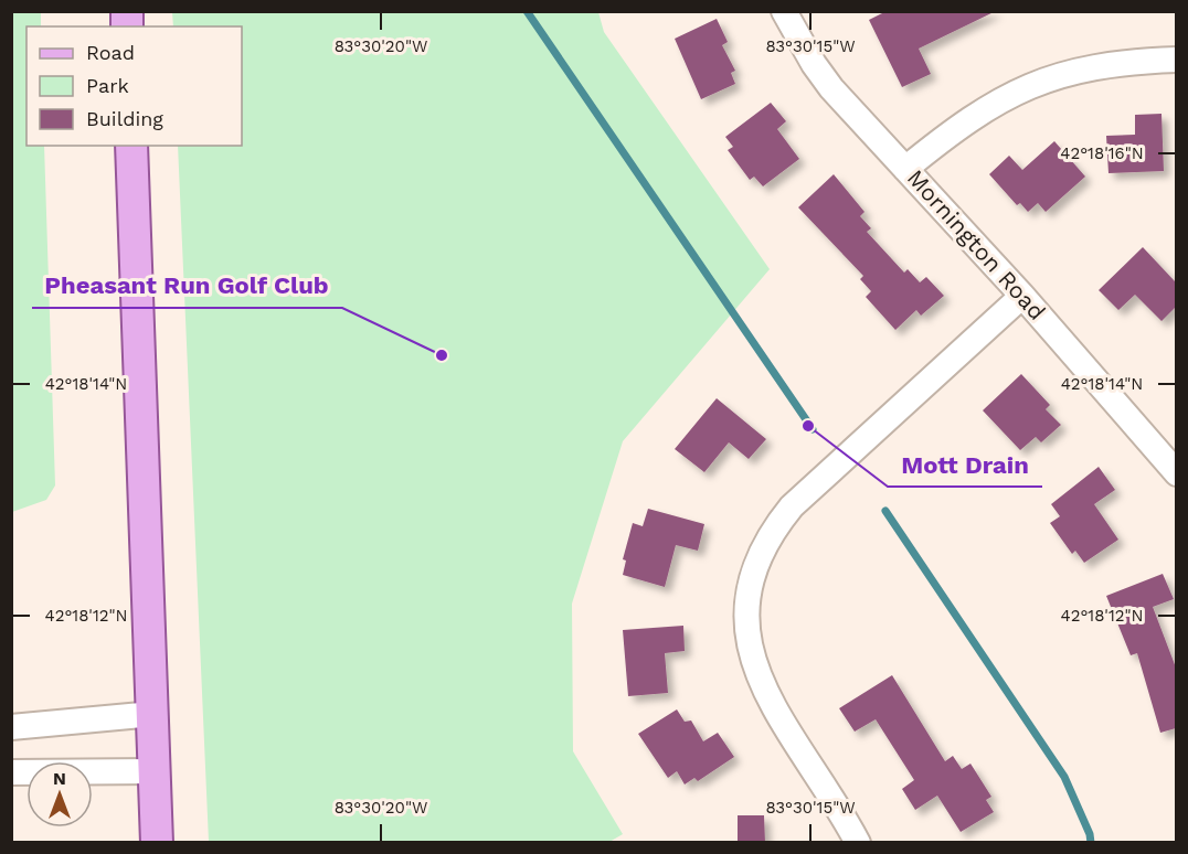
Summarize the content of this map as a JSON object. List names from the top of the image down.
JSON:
{
  "streets": {
    "street": ["Mornington Road"]
  },
  "places": ["Pheasant Run Golf Club", "Mott Drain"],
  "legend": ["Road", "Park", "Building"],
  "north": "top",
  "coordinates": [
    "83°30'20\"W",
    "83°30'15\"W",
    "42°18'16\"N",
    "42°18'14\"N",
    "42°18'12\"N"
  ]
}
